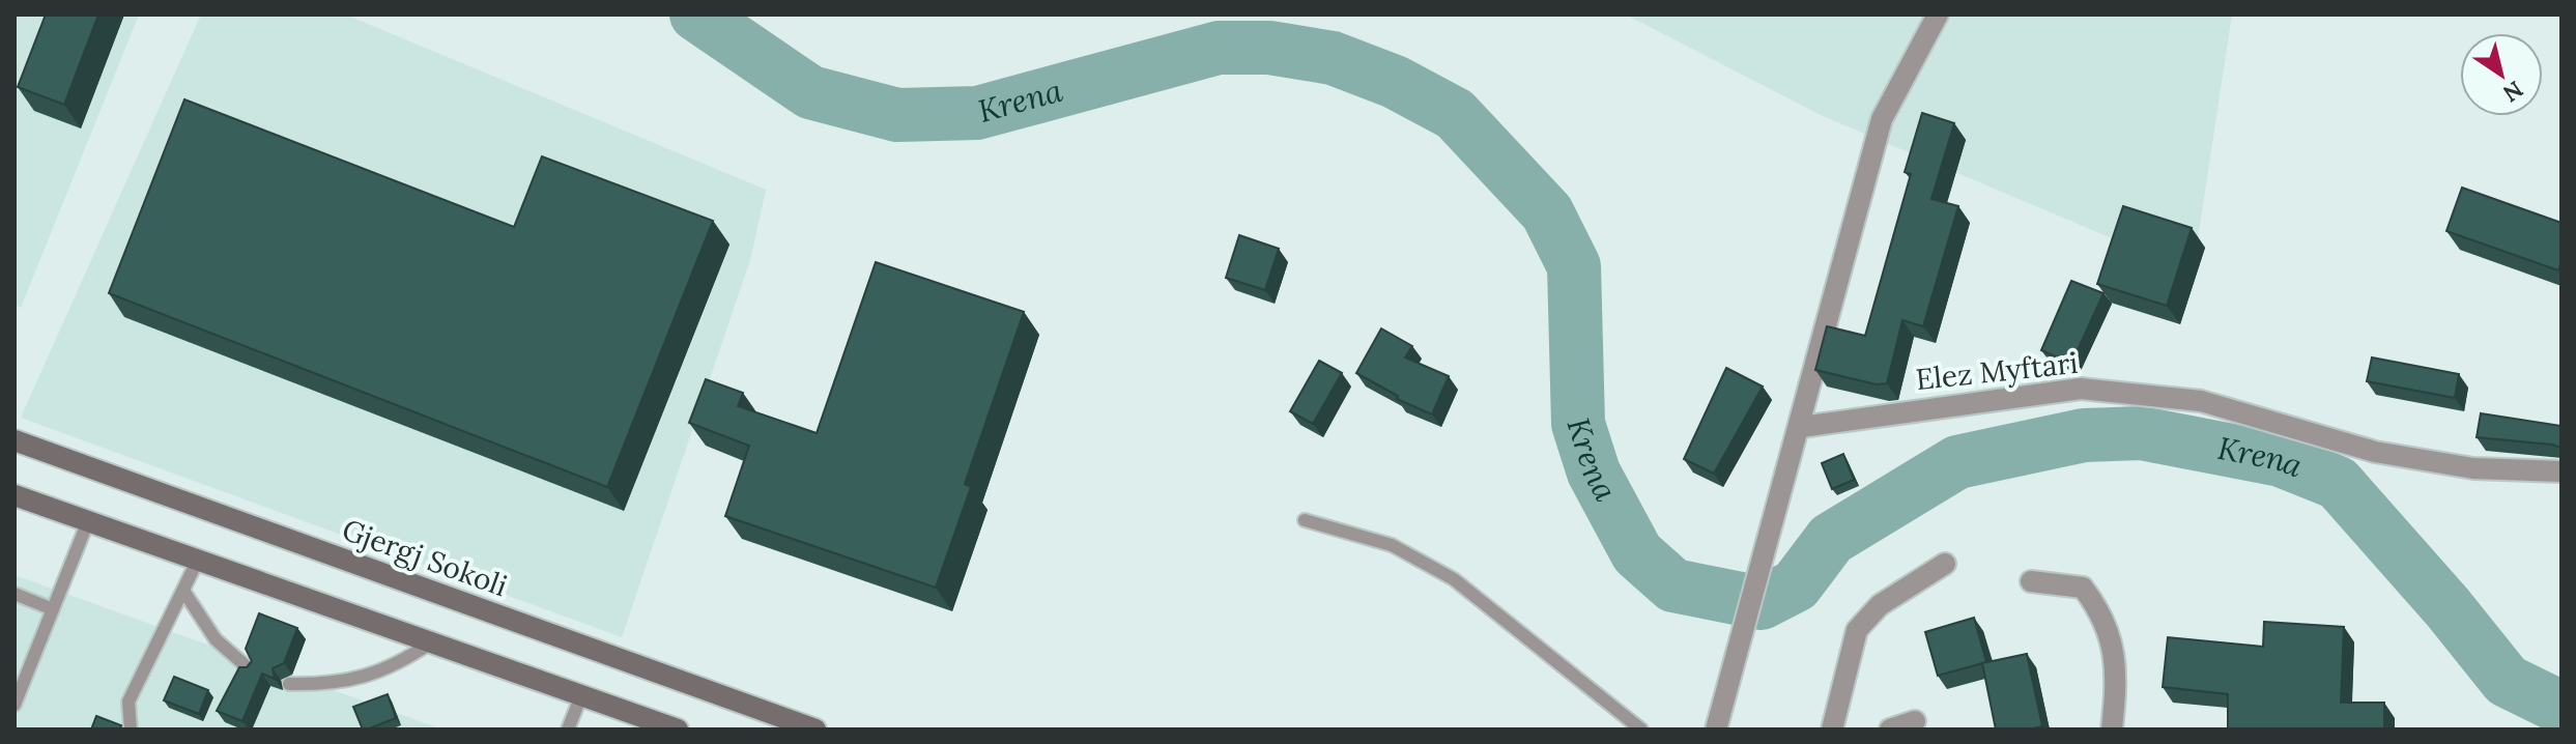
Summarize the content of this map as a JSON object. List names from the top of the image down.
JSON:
{
  "streets": {
    "main road": ["Gjergj Sokoli"],
    "street": ["Elez Myftari"]
  },
  "water": ["Krena"],
  "north": "bottom right"
}
